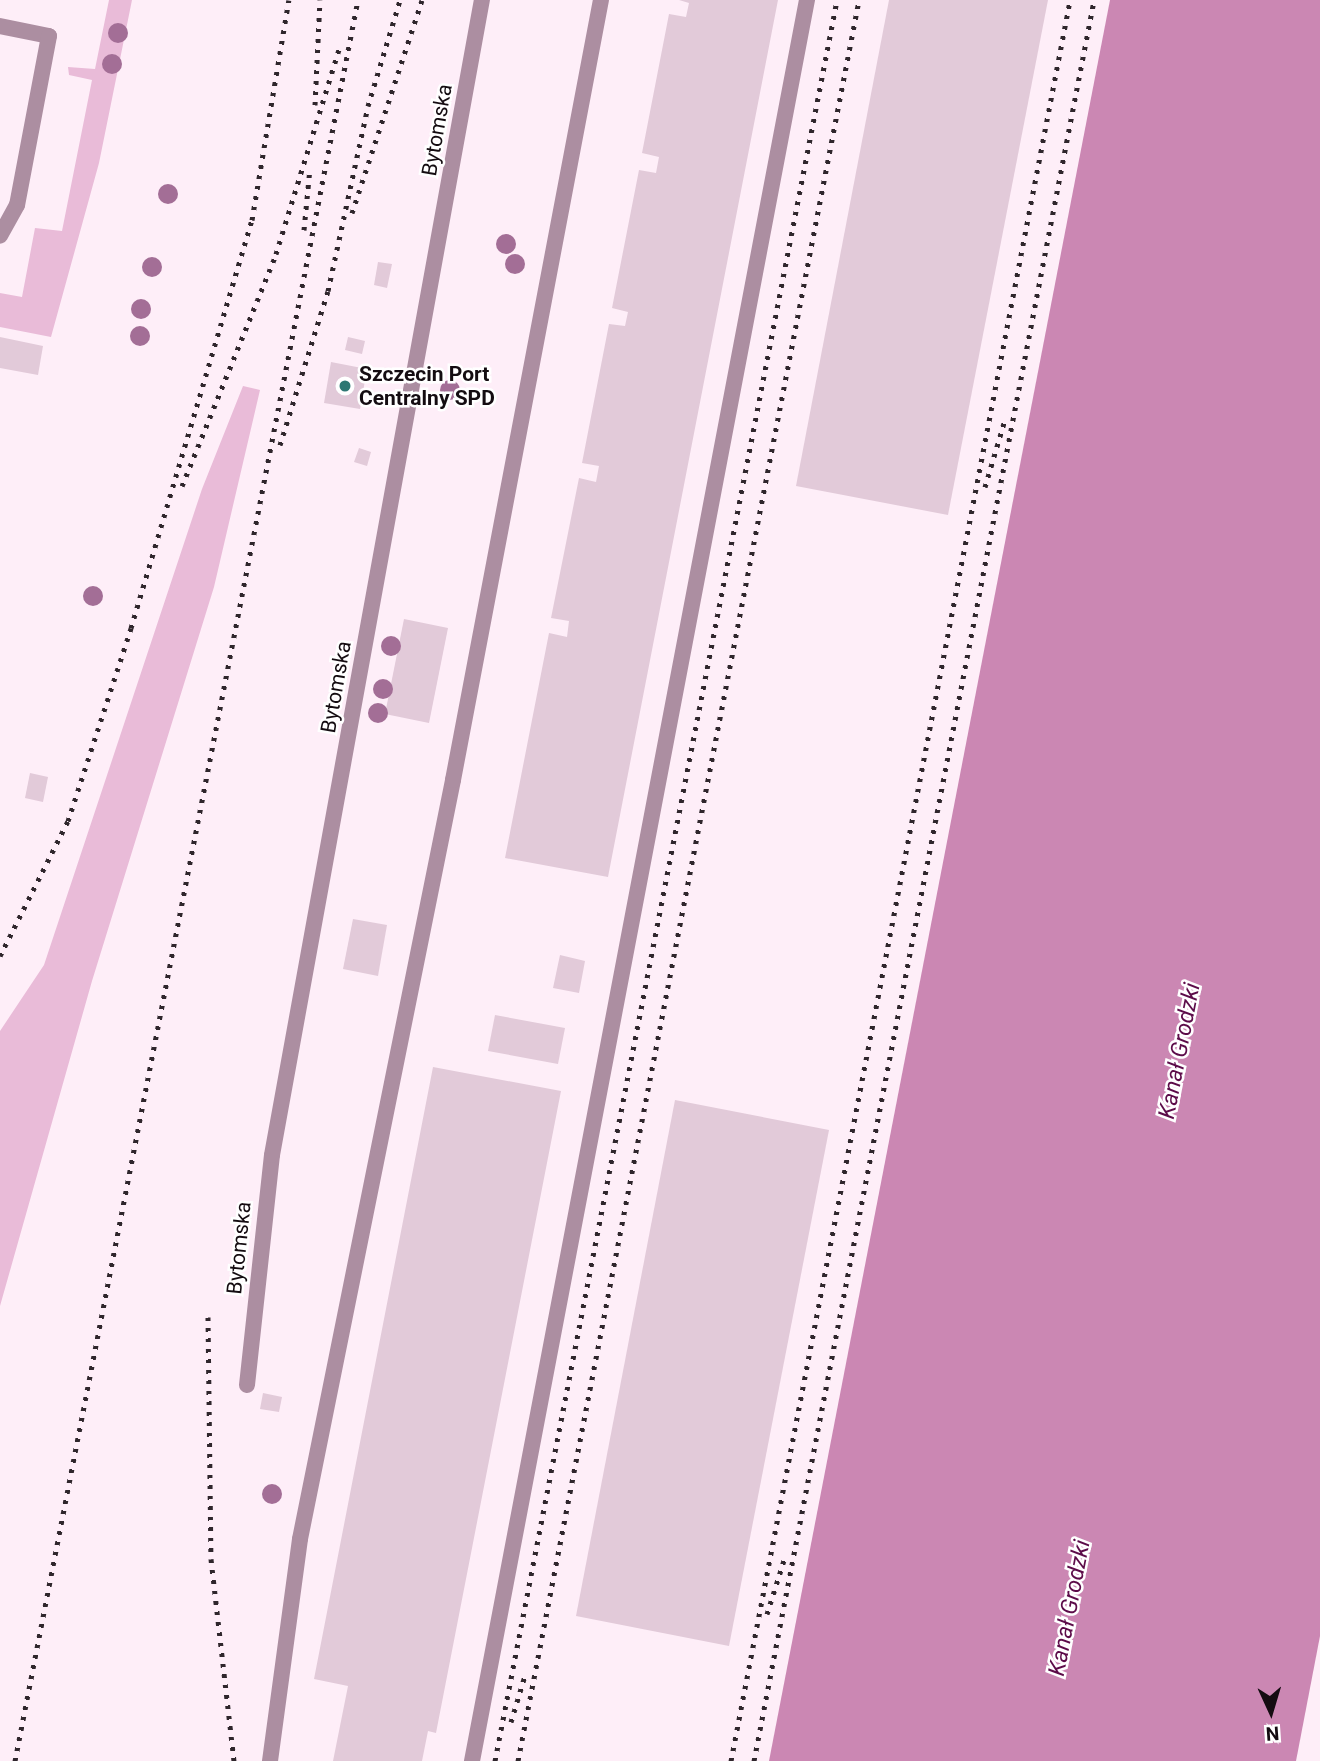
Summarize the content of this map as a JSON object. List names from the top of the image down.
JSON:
{
  "streets": {
    "lane": ["Bytomska"]
  },
  "water": ["Kanał Grodzki"],
  "places": ["Szczecin Port Centralny SPD"],
  "north": "bottom"
}
